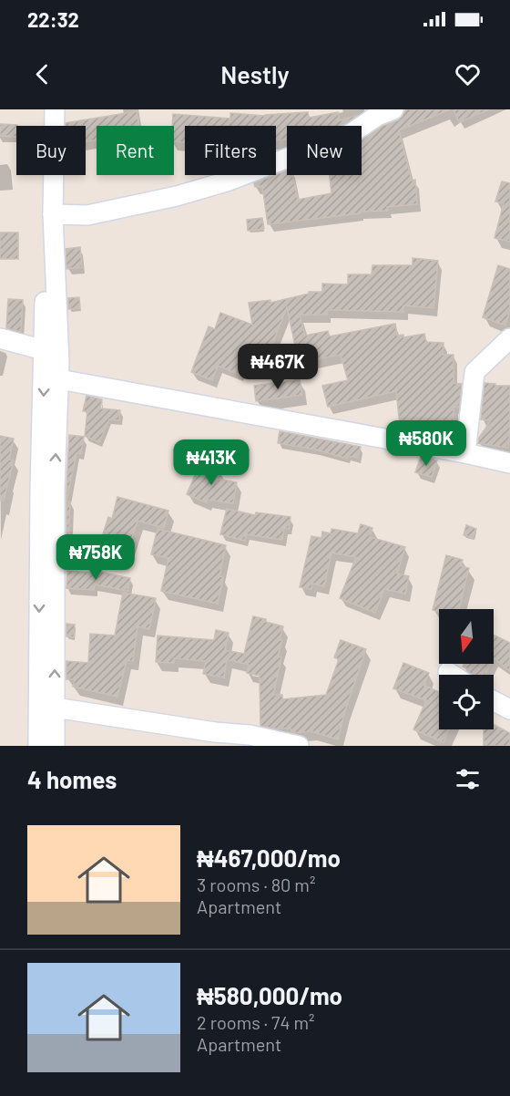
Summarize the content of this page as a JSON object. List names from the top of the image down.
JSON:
{
  "north": "bottom",
  "page": {
    "status": "22:32",
    "header": "Nestly",
    "chip": [
      "Buy",
      "Rent",
      "Filters",
      "New"
    ],
    "price": [
      "₦467K",
      "₦580K",
      "₦413K",
      "₦758K"
    ],
    "heading": "4 homes",
    "list": [
      {
        "name": "₦467,000/mo",
        "note": "3 rooms · 80 m² · Apartment"
      },
      {
        "name": "₦580,000/mo",
        "note": "2 rooms · 74 m² · Apartment"
      }
    ]
  }
}
